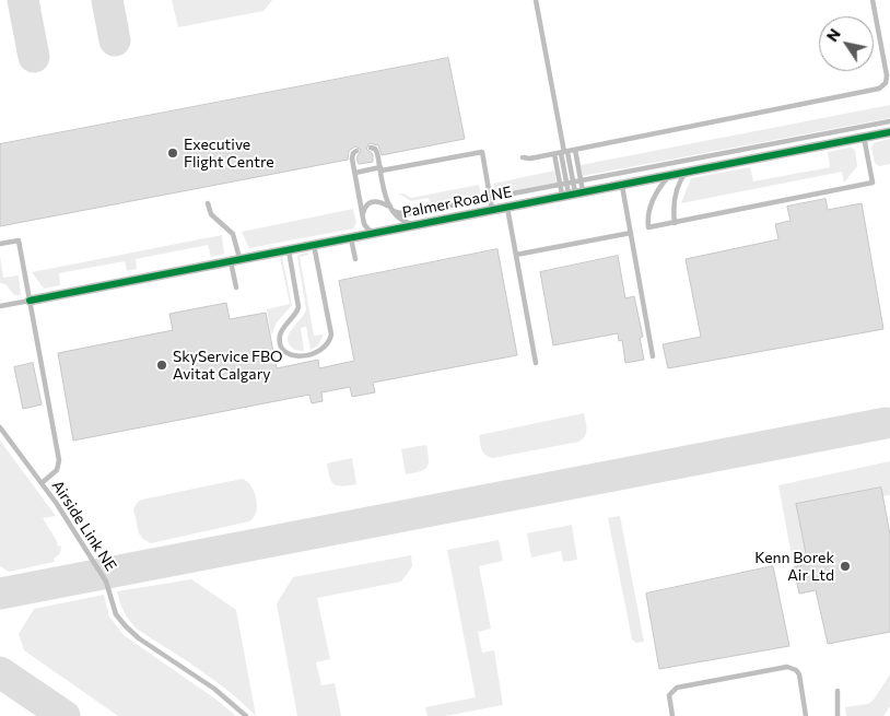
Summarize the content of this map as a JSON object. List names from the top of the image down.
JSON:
{
  "streets": {
    "street": ["Palmer Road NE"],
    "lane": ["Airside Link NE"]
  },
  "places": ["Executive Flight Centre", "SkyService FBO Avitat Calgary", "Kenn Borek Air Ltd"],
  "north": "top left"
}
